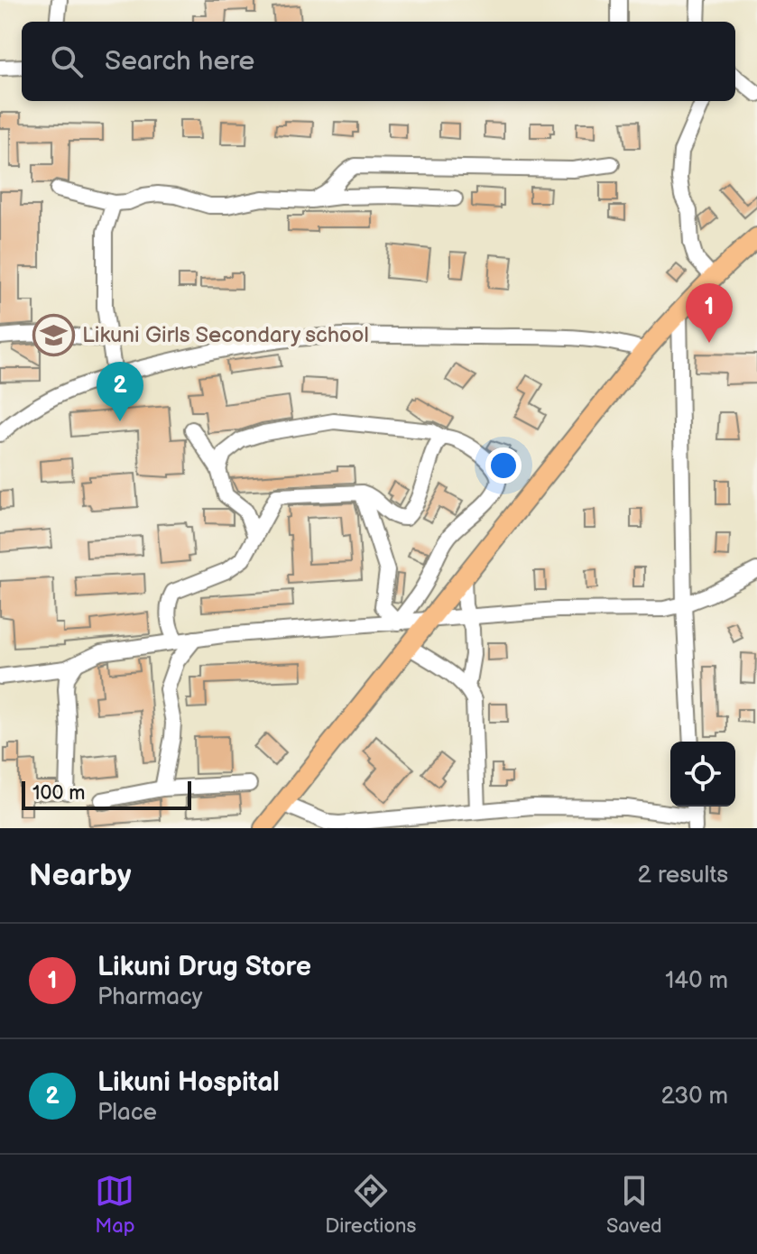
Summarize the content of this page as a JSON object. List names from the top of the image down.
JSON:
{
  "places": {
    "school or university": ["Likuni Girls Secondary school"]
  },
  "scale_bar": "100 m",
  "page": {
    "search": "Search here",
    "pins": ["1", "2"],
    "scale": "100 m",
    "heading": ["Nearby", "2 results"],
    "list": [
      {
        "mark": "1",
        "name": "Likuni Drug Store",
        "note": "Pharmacy",
        "value": "140 m"
      },
      {
        "mark": "2",
        "name": "Likuni Hospital",
        "note": "Place",
        "value": "230 m"
      }
    ],
    "nav": ["Map", "Directions", "Saved"]
  }
}
